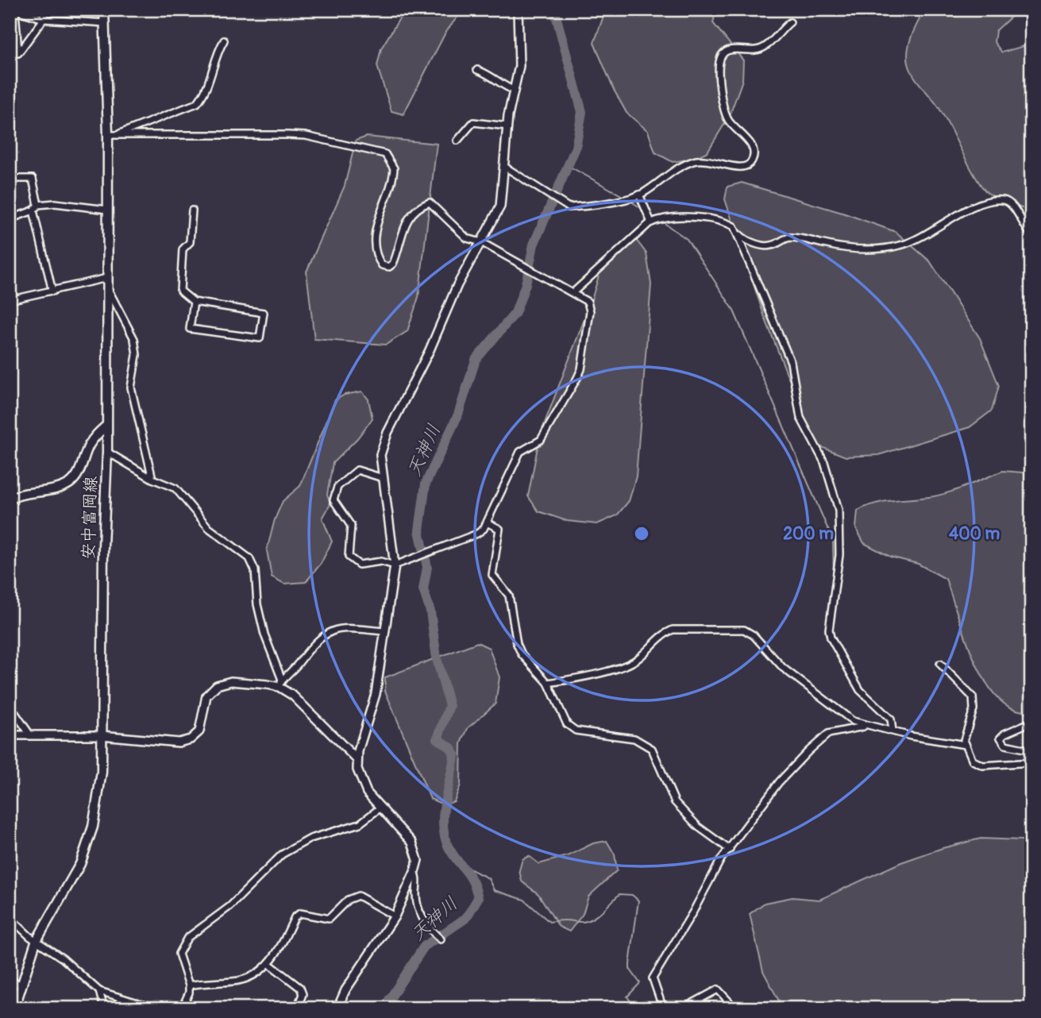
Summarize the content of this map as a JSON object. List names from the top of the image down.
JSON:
{
  "streets": {
    "main road": ["安中富岡線"]
  },
  "water": ["天神川"],
  "rings": ["200 m", "400 m"]
}
